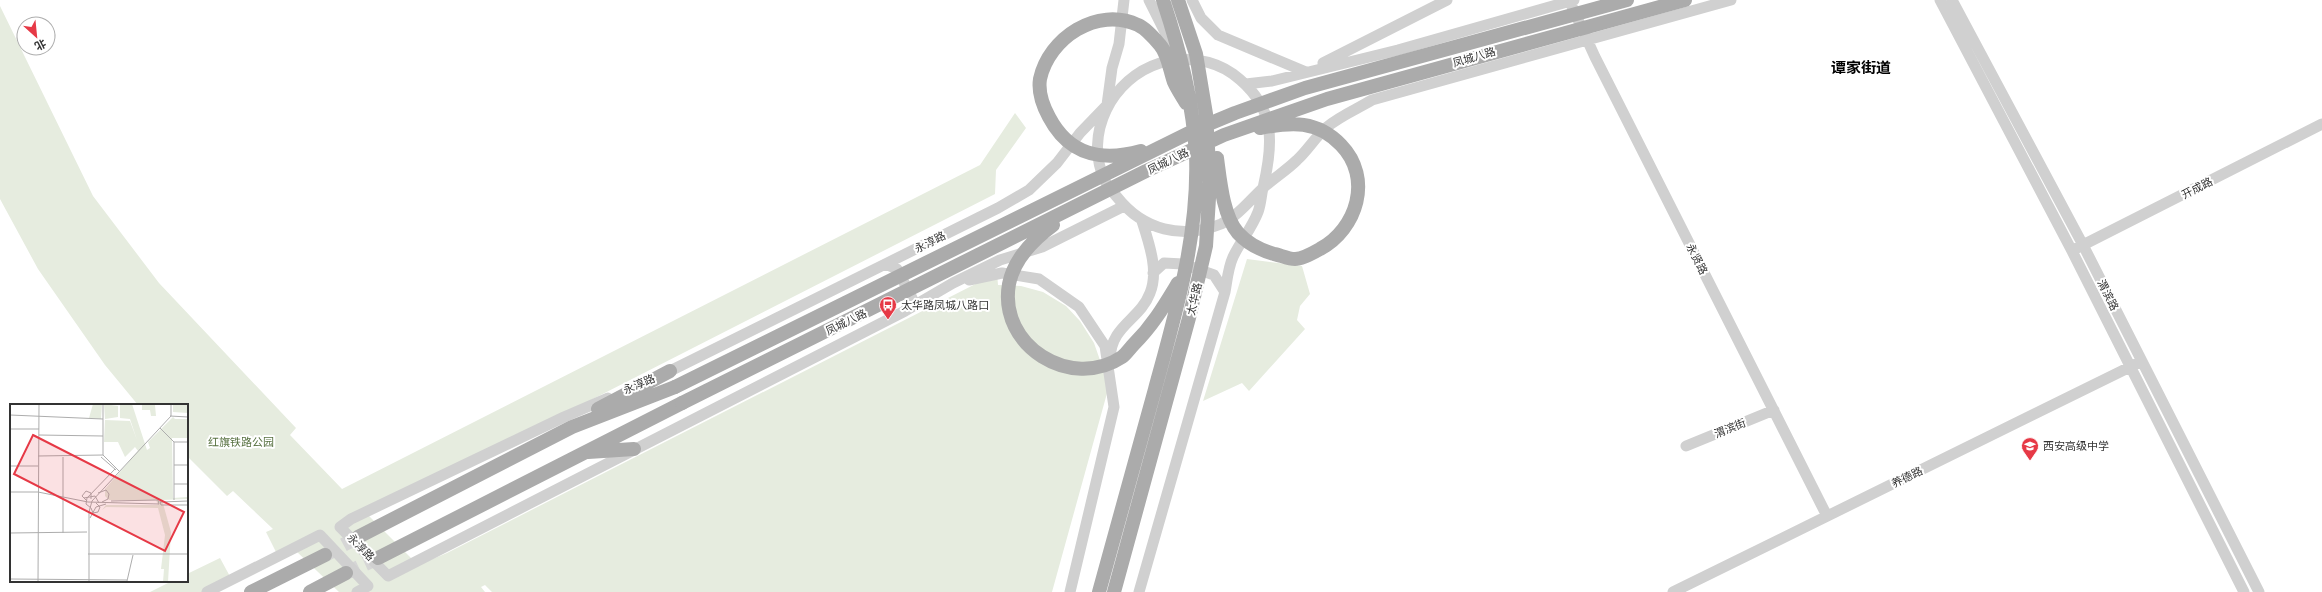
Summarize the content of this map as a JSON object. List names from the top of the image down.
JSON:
{
  "streets": {
    "main road": ["凤城八路", "永淳路", "太华路"],
    "street": [
      "开成路",
      "永贤路",
      "渭滨路",
      "渭滨街",
      "养德路"
    ]
  },
  "crossings": [
    ["凤城八路", "永淳路"],
    ["凤城八路", "永贤路"],
    ["开成路", "渭滨路"],
    ["永贤路", "渭滨街"],
    ["永贤路", "养德路"],
    ["渭滨路", "养德路"]
  ],
  "districts": ["谭家街道"],
  "parks": ["红旗铁路公园"],
  "places": {
    "bus stop": ["太华路凤城八路口"],
    "school or university": ["西安高级中学"]
  },
  "north": "bottom right"
}
